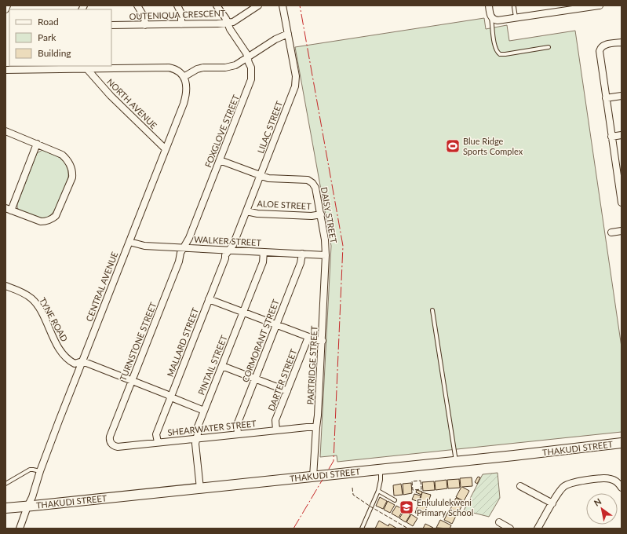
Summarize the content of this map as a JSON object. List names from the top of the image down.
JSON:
{
  "streets": {
    "street": [
      "OUTENIQUA CRESCENT",
      "NORTH AVENUE",
      "LILAC STREET",
      "FOXGLOVE STREET",
      "ALOE STREET",
      "DAISY STREET",
      "WALKER STREET",
      "CENTRAL AVENUE",
      "TYNE ROAD",
      "CORMORANT STREET",
      "TURNSTONE STREET",
      "MALLARD STREET",
      "PINTAIL STREET",
      "PARTRIDGE STREET",
      "DARTER STREET",
      "SHEARWATER STREET",
      "THAKUDI STREET"
    ]
  },
  "crossings": [
    ["OUTENIQUA CRESCENT", "FOXGLOVE STREET"],
    ["NORTH AVENUE", "CENTRAL AVENUE"],
    ["LILAC STREET", "ALOE STREET"],
    ["LILAC STREET", "DAISY STREET"],
    ["LILAC STREET", "WALKER STREET"],
    ["LILAC STREET", "MALLARD STREET"],
    ["FOXGLOVE STREET", "DAISY STREET"],
    ["FOXGLOVE STREET", "WALKER STREET"],
    ["FOXGLOVE STREET", "TURNSTONE STREET"],
    ["ALOE STREET", "DAISY STREET"],
    ["DAISY STREET", "WALKER STREET"],
    ["DAISY STREET", "PARTRIDGE STREET"],
    ["WALKER STREET", "CENTRAL AVENUE"],
    ["WALKER STREET", "CORMORANT STREET"],
    ["WALKER STREET", "TURNSTONE STREET"],
    ["WALKER STREET", "MALLARD STREET"],
    ["WALKER STREET", "PINTAIL STREET"],
    ["WALKER STREET", "PARTRIDGE STREET"],
    ["CENTRAL AVENUE", "TYNE ROAD"],
    ["CENTRAL AVENUE", "THAKUDI STREET"],
    ["CORMORANT STREET", "SHEARWATER STREET"],
    ["TURNSTONE STREET", "SHEARWATER STREET"],
    ["MALLARD STREET", "SHEARWATER STREET"],
    ["PINTAIL STREET", "SHEARWATER STREET"],
    ["PINTAIL STREET", "THAKUDI STREET"],
    ["PARTRIDGE STREET", "SHEARWATER STREET"],
    ["PARTRIDGE STREET", "THAKUDI STREET"],
    ["DARTER STREET", "SHEARWATER STREET"]
  ],
  "places": {
    "sports": ["Blue Ridge Sports Complex"],
    "school or university": ["Enkululekweni Primary School"]
  },
  "legend": ["Road", "Park", "Building"],
  "north": "top left"
}
